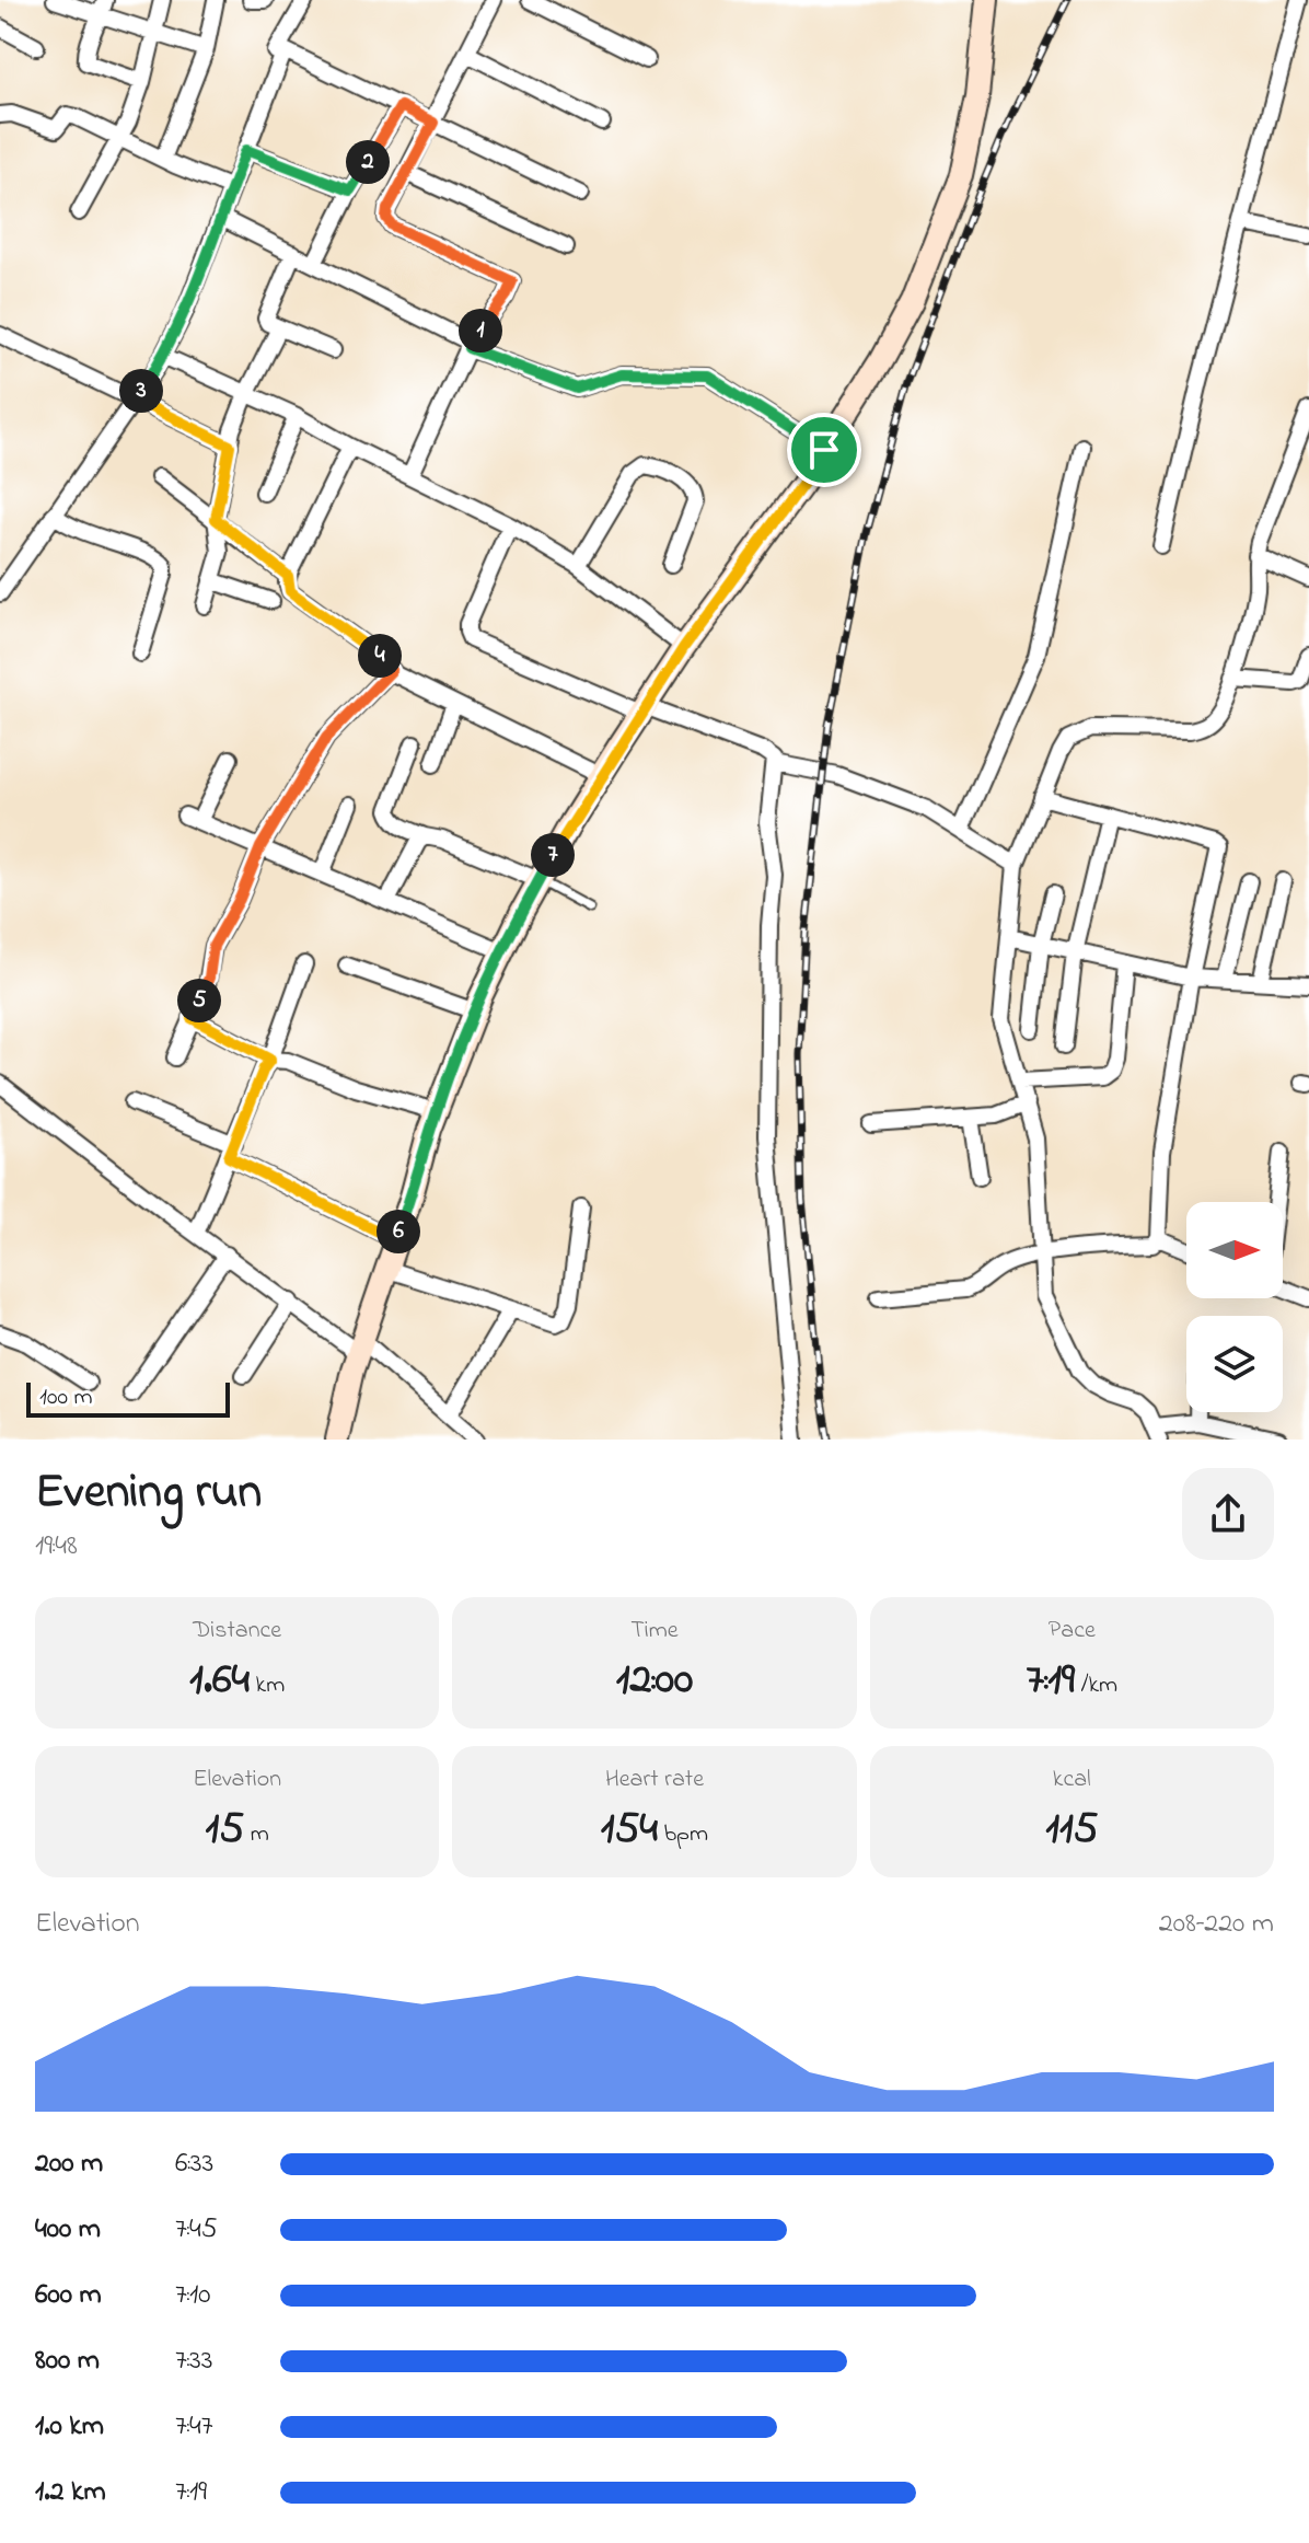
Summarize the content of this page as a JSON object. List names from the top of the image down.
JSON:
{
  "scale_bar": "100 m",
  "north": "right",
  "page": {
    "pins": [
      "2",
      "1",
      "3",
      "4",
      "7",
      "5",
      "6"
    ],
    "scale": "100 m",
    "heading": ["Evening run", "19:48"],
    "stats": [
      ["Distance", "1.64 km"],
      ["Time", "12:00"],
      ["Pace", "7:19 /km"],
      ["Elevation", "15 m"],
      ["Heart rate", "154 bpm"],
      ["kcal", "115"]
    ],
    "chart": ["Elevation", "208–220 m"],
    "list": [
      {
        "name": "200 m",
        "note": "6:33"
      },
      {
        "name": "400 m",
        "note": "7:45"
      },
      {
        "name": "600 m",
        "note": "7:10"
      },
      {
        "name": "800 m",
        "note": "7:33"
      },
      {
        "name": "1.0 km",
        "note": "7:47"
      },
      {
        "name": "1.2 km",
        "note": "7:19"
      }
    ]
  }
}
